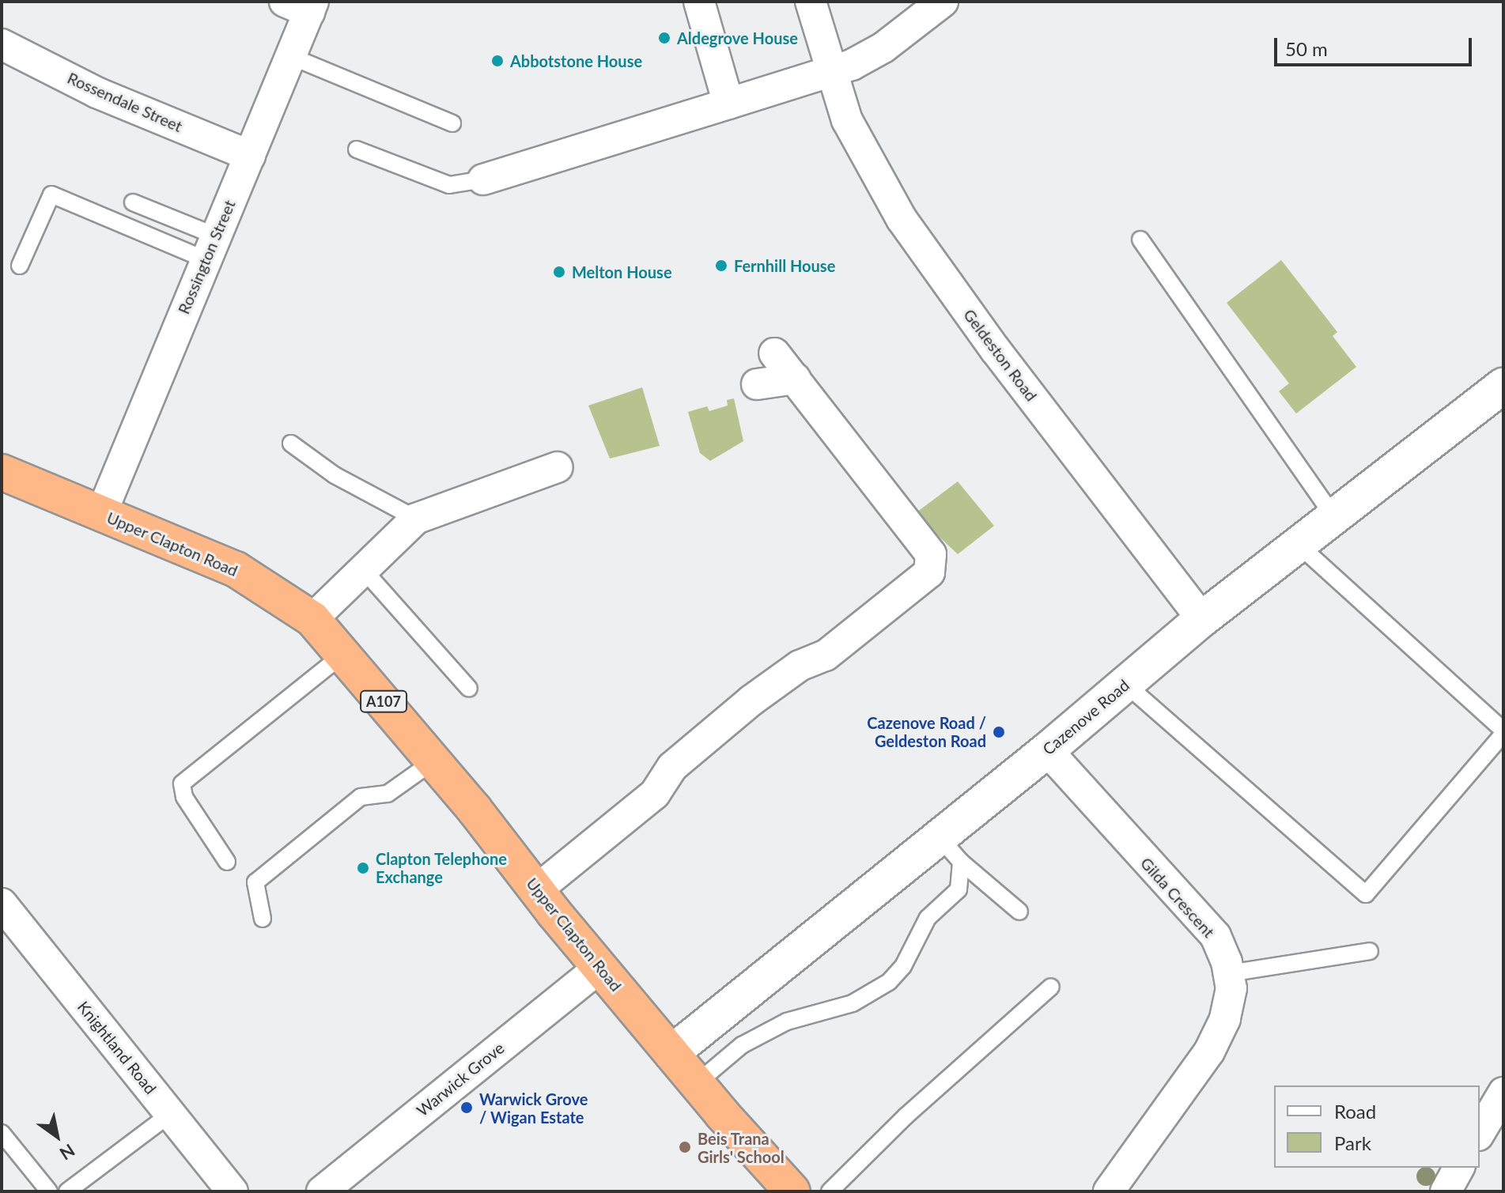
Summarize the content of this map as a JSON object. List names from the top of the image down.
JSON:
{
  "streets": {
    "highway": ["Upper Clapton Road", "A107"],
    "street": [
      "Rossendale Street",
      "Rossington Street",
      "Geldeston Road",
      "Cazenove Road",
      "Gilda Crescent",
      "Knightland Road",
      "Warwick Grove"
    ]
  },
  "crossings": [
    ["Rossendale Street", "Rossington Street"],
    ["Rossington Street", "Upper Clapton Road"],
    ["Geldeston Road", "Cazenove Road"],
    ["Upper Clapton Road", "Cazenove Road"],
    ["Upper Clapton Road", "Warwick Grove"],
    ["Cazenove Road", "Gilda Crescent"]
  ],
  "places": [
    "Aldegrove House",
    "Abbotstone House",
    "Fernhill House",
    "Melton House",
    "Cazenove Road / Geldeston Road",
    "Clapton Telephone Exchange",
    "Warwick Grove / Wigan Estate",
    "Beis Trana Girls' School"
  ],
  "legend": ["Road", "Park"],
  "scale_bar": "50 m",
  "north": "bottom right"
}
